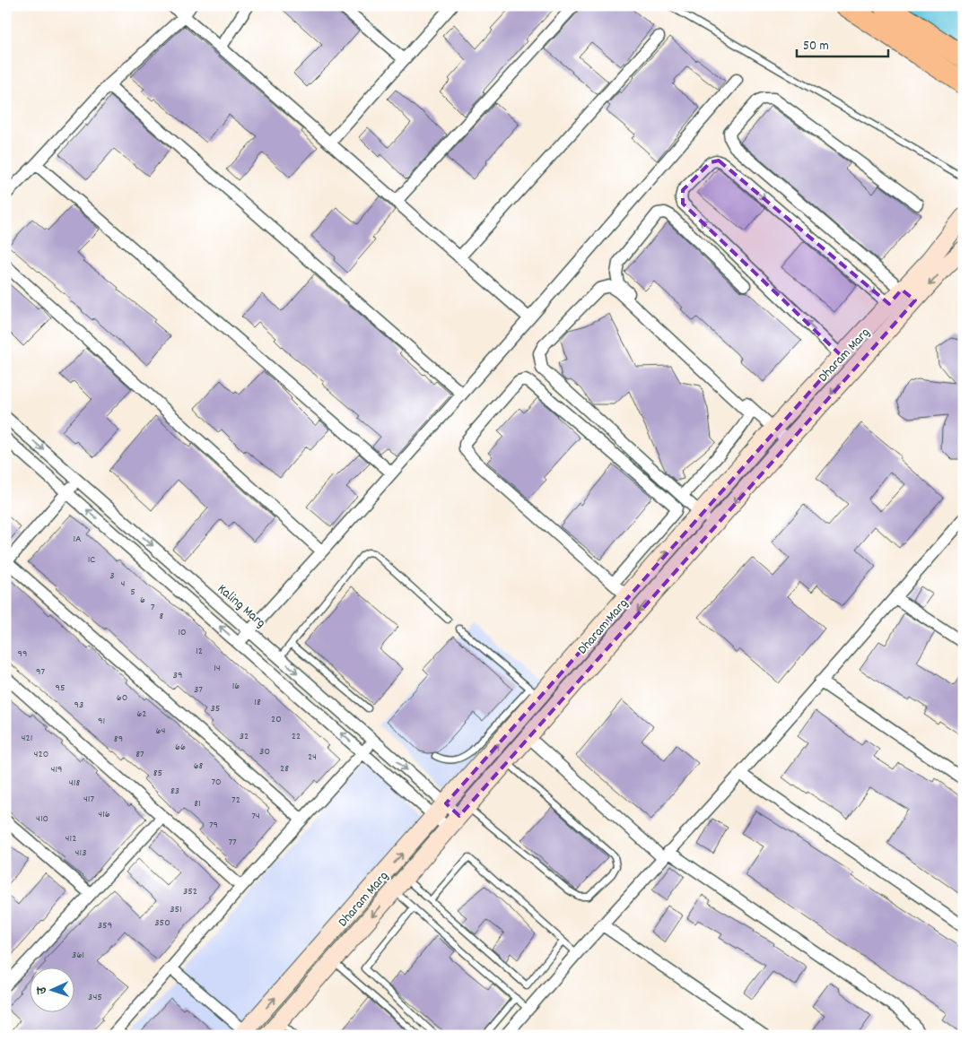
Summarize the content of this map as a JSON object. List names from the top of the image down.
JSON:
{
  "streets": {
    "street": ["Dharam Marg", "Kaling Marg"]
  },
  "crossings": [
    ["Dharam Marg", "Kaling Marg"]
  ],
  "house_numbers": [
    "1A",
    "1C",
    "3",
    "4",
    "5",
    "6",
    "7",
    "8",
    "10",
    "12",
    "99",
    "14",
    "97",
    "39",
    "16",
    "95",
    "37",
    "60",
    "18",
    "93",
    "35",
    "62",
    "20",
    "91",
    "64",
    "32",
    "22",
    "421",
    "89",
    "66",
    "30",
    "420",
    "87",
    "24",
    "68",
    "28",
    "419",
    "85",
    "70",
    "418",
    "83",
    "417",
    "72",
    "81",
    "416",
    "74",
    "410",
    "79",
    "412",
    "77",
    "413",
    "352",
    "351",
    "350",
    "359",
    "361",
    "345"
  ],
  "scale_bar": "50 m",
  "north": "left"
}
